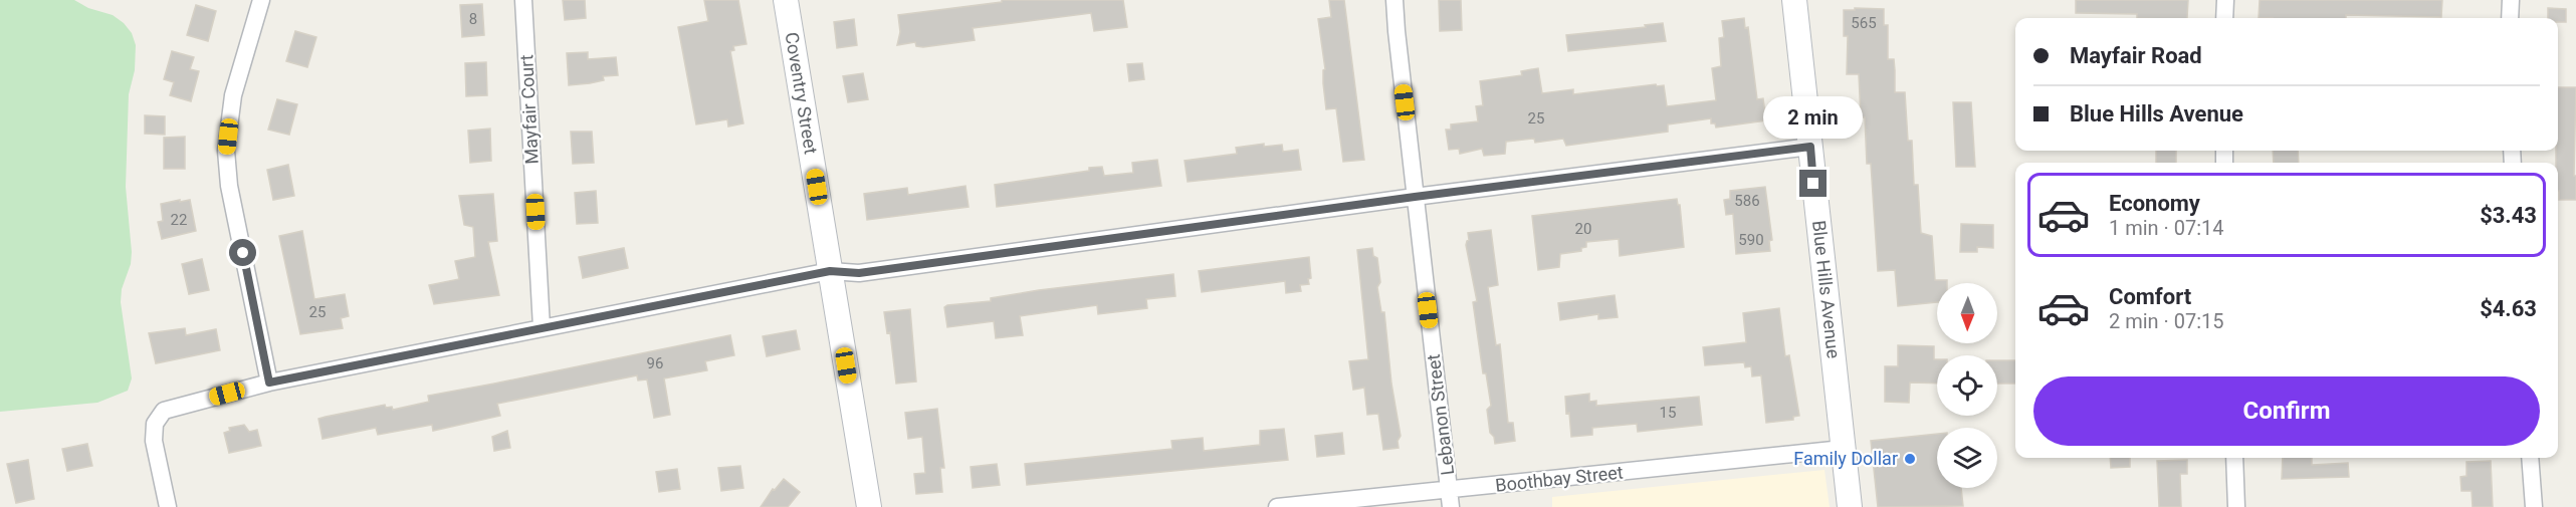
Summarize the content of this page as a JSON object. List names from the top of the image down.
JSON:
{
  "streets": {
    "street": [
      "Coventry Street",
      "Mayfair Court",
      "Blue Hills Avenue",
      "Lebanon Street",
      "Boothbay Street"
    ]
  },
  "crossings": [
    ["Blue Hills Avenue", "Boothbay Street"],
    ["Lebanon Street", "Boothbay Street"]
  ],
  "places": ["Family Dollar"],
  "house_numbers": [
    "8",
    "565",
    "25",
    "586",
    "22",
    "20",
    "590",
    "25",
    "96",
    "15"
  ],
  "north": "bottom",
  "page": {
    "banner": ["Mayfair Road", "Blue Hills Avenue"],
    "bubble": "2 min",
    "list": [
      {
        "name": "Economy",
        "note": "1 min · 07:14",
        "value": "$3.43"
      },
      {
        "name": "Comfort",
        "note": "2 min · 07:15",
        "value": "$4.63"
      }
    ],
    "buttons": "Confirm"
  }
}
